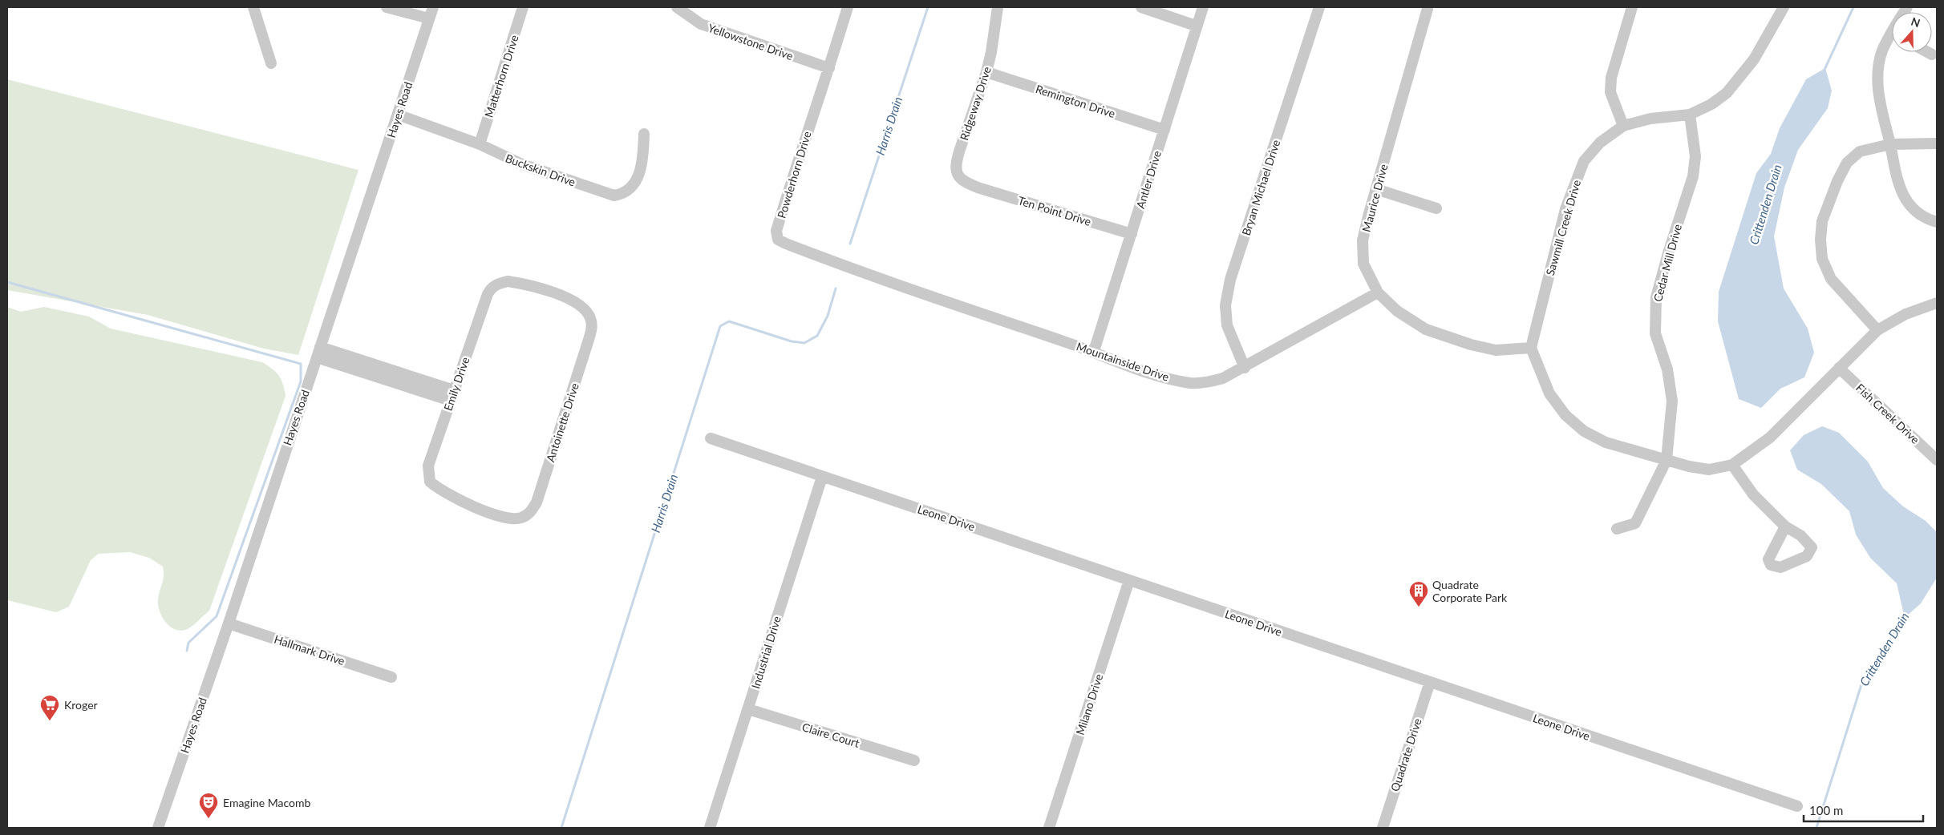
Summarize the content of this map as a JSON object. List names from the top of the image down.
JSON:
{
  "streets": {
    "street": [
      "Yellowstone Drive",
      "Matterhorn Drive",
      "Remington Drive",
      "Ridgeway Drive",
      "Hayes Road",
      "Buckskin Drive",
      "Powderhorn Drive",
      "Antler Drive",
      "Bryan Michael Drive",
      "Maurice Drive",
      "Ten Point Drive",
      "Sawmill Creek Drive",
      "Cedar Mill Drive",
      "Mountainside Drive",
      "Emily Drive",
      "Fish Creek Drive",
      "Antoinette Drive",
      "Leone Drive",
      "Hallmark Drive",
      "Industrial Drive",
      "Milano Drive",
      "Claire Court",
      "Quadrate Drive"
    ]
  },
  "crossings": [
    ["Yellowstone Drive", "Powderhorn Drive"],
    ["Matterhorn Drive", "Buckskin Drive"],
    ["Remington Drive", "Ridgeway Drive"],
    ["Remington Drive", "Antler Drive"],
    ["Ridgeway Drive", "Ten Point Drive"],
    ["Hayes Road", "Buckskin Drive"],
    ["Hayes Road", "Hallmark Drive"],
    ["Powderhorn Drive", "Mountainside Drive"],
    ["Antler Drive", "Ten Point Drive"],
    ["Antler Drive", "Mountainside Drive"],
    ["Bryan Michael Drive", "Mountainside Drive"],
    ["Maurice Drive", "Sawmill Creek Drive"],
    ["Maurice Drive", "Mountainside Drive"],
    ["Sawmill Creek Drive", "Cedar Mill Drive"],
    ["Emily Drive", "Antoinette Drive"],
    ["Leone Drive", "Industrial Drive"],
    ["Leone Drive", "Milano Drive"],
    ["Leone Drive", "Quadrate Drive"],
    ["Industrial Drive", "Claire Court"]
  ],
  "water": ["Harris Drain", "Crittenden Drain"],
  "places": {
    "building": ["Quadrate Corporate Park"],
    "supermarket": ["Kroger"],
    "theatre": ["Emagine Macomb"]
  },
  "scale_bar": "100 m",
  "north": "top"
}
